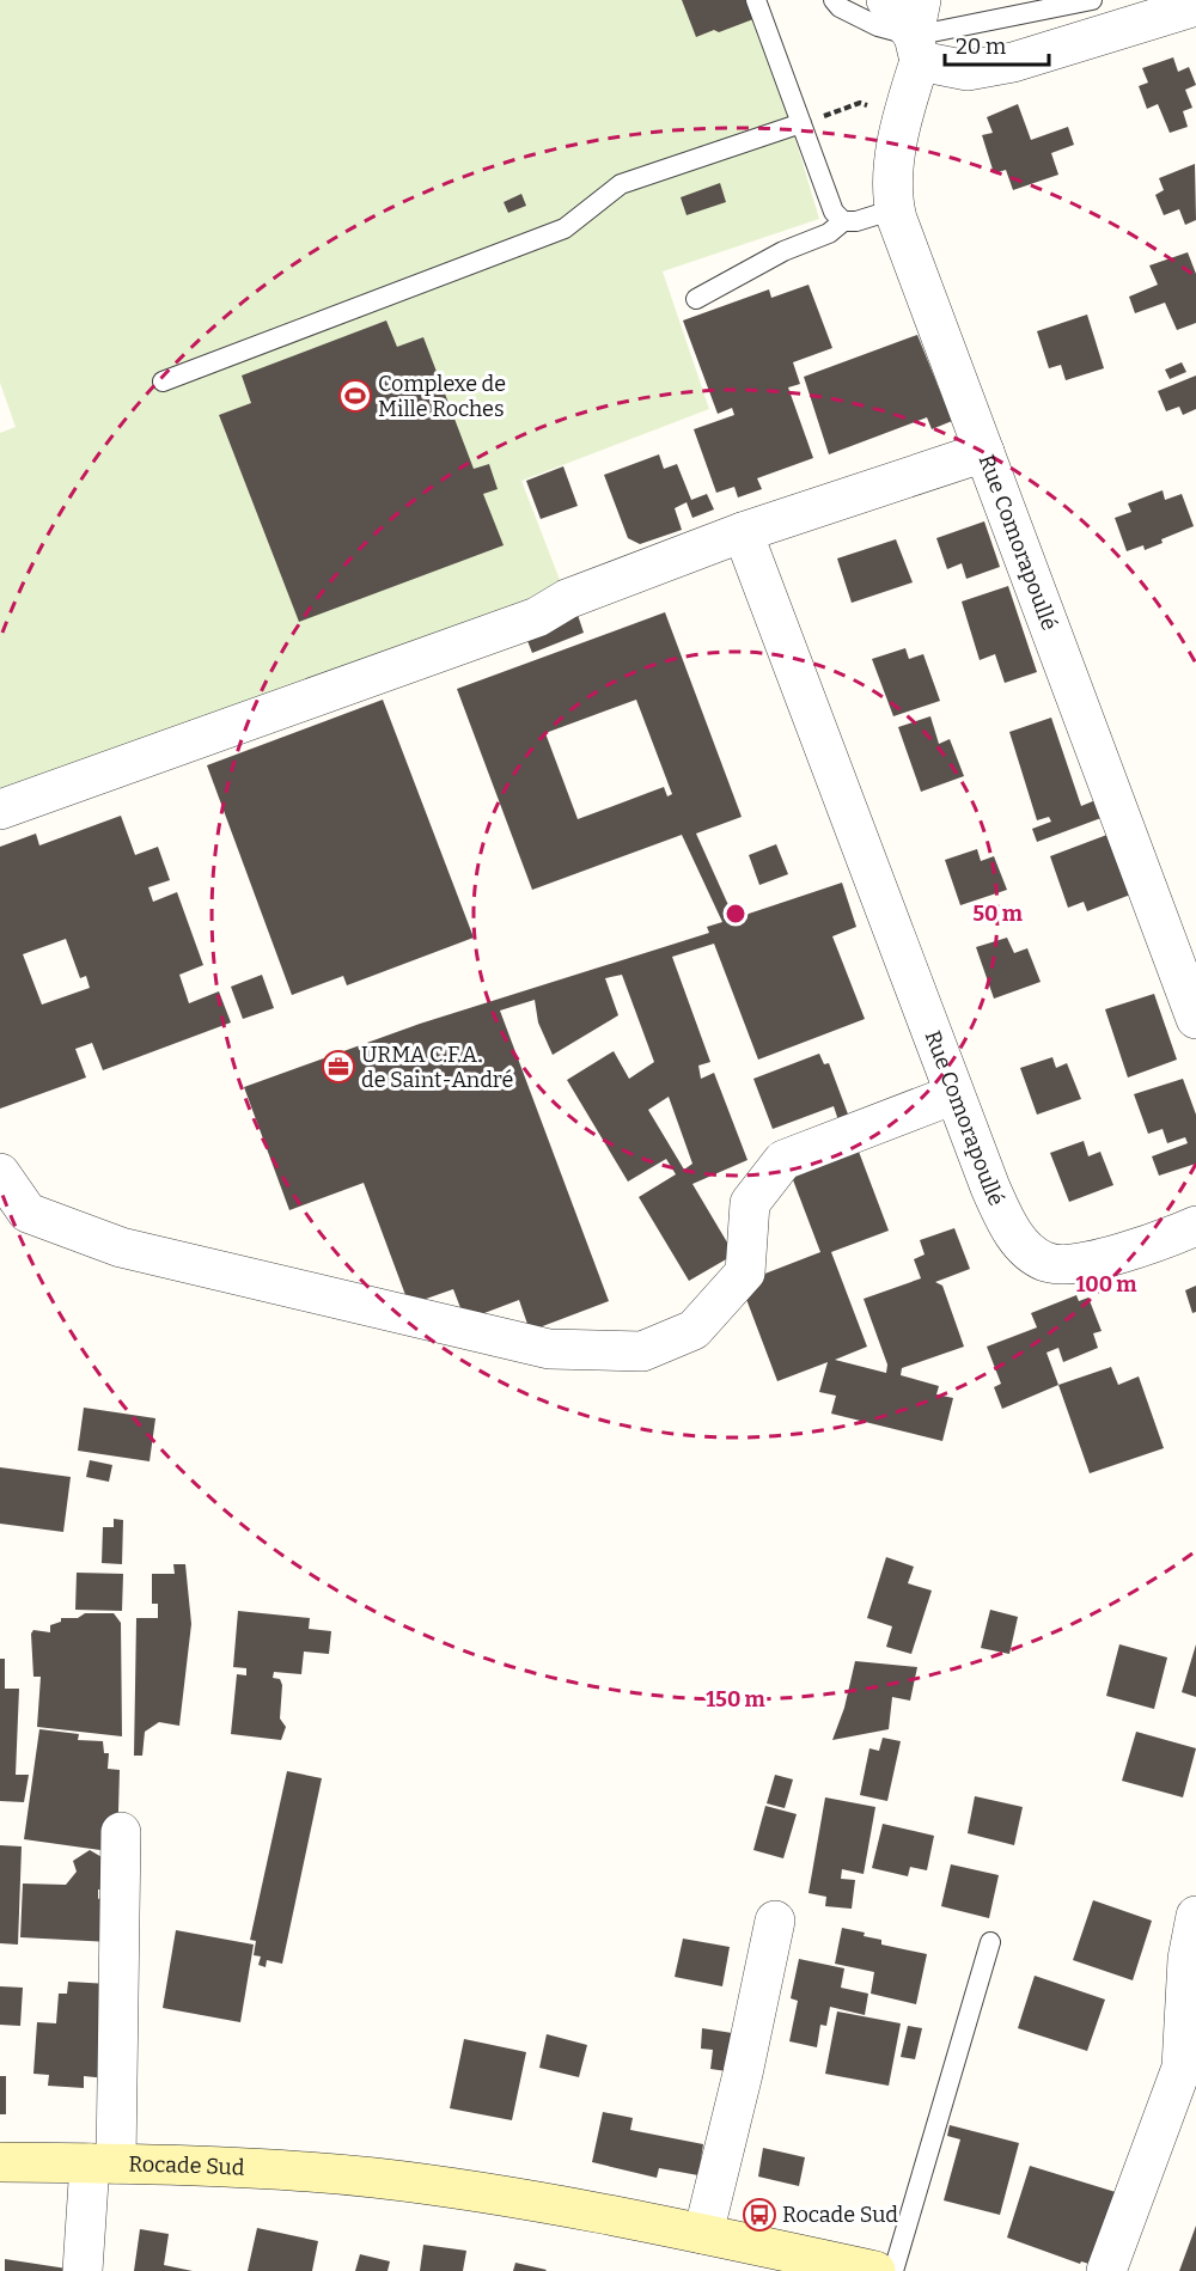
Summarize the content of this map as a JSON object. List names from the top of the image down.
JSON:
{
  "streets": {
    "main road": ["Rocade Sud"],
    "street": ["Rue Comorapoullé"]
  },
  "places": {
    "sports": ["Complexe de Mille Roches"],
    "office": ["URMA C.F.A. de Saint-André"],
    "bus stop": ["Rocade Sud"]
  },
  "scale_bar": "20 m",
  "rings": ["50 m", "100 m", "150 m"]
}
